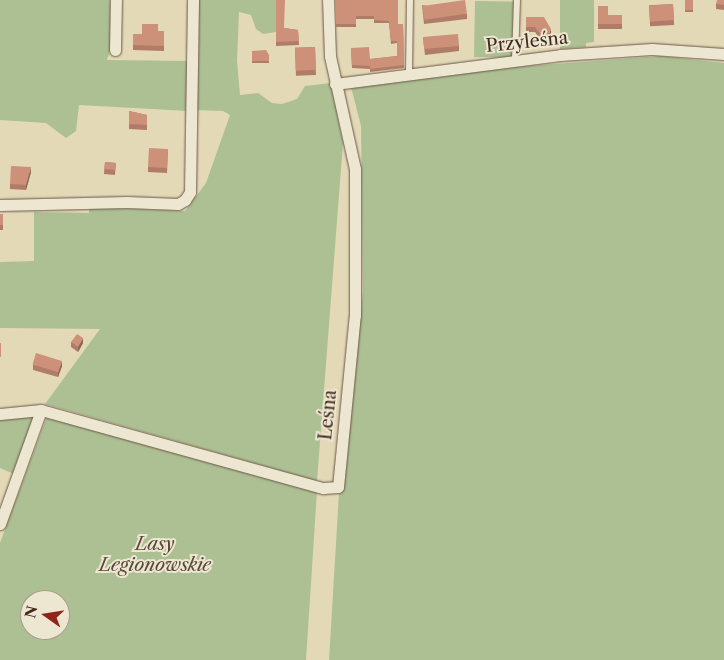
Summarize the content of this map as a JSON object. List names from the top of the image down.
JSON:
{
  "streets": {
    "street": ["Przyleśna", "Leśna"]
  },
  "crossings": [
    ["Przyleśna", "Leśna"]
  ],
  "parks": ["Lasy Legionowskie"],
  "north": "left"
}
